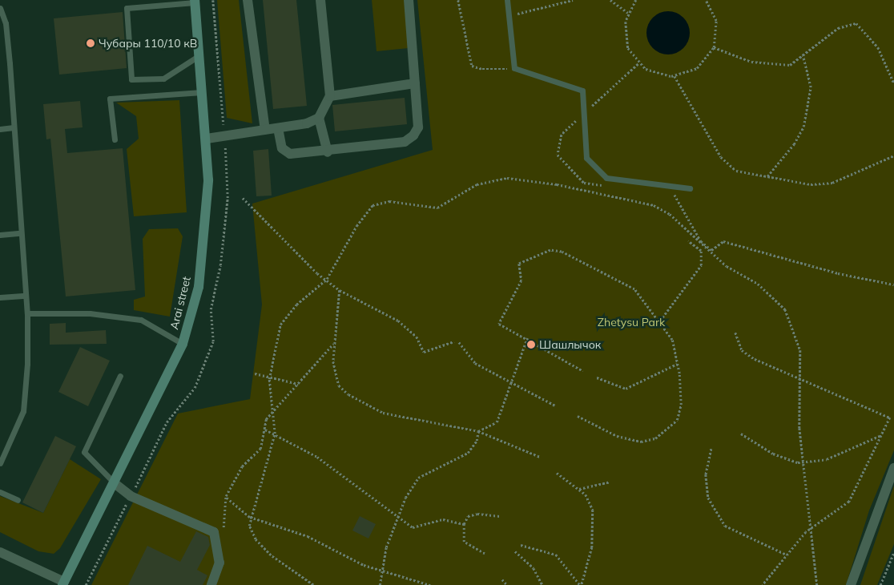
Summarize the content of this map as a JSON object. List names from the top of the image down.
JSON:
{
  "streets": {
    "street": ["Arai street"]
  },
  "parks": ["Zhetysu Park"],
  "places": ["Чубары 110/10 кВ", "Шашлычок"]
}
